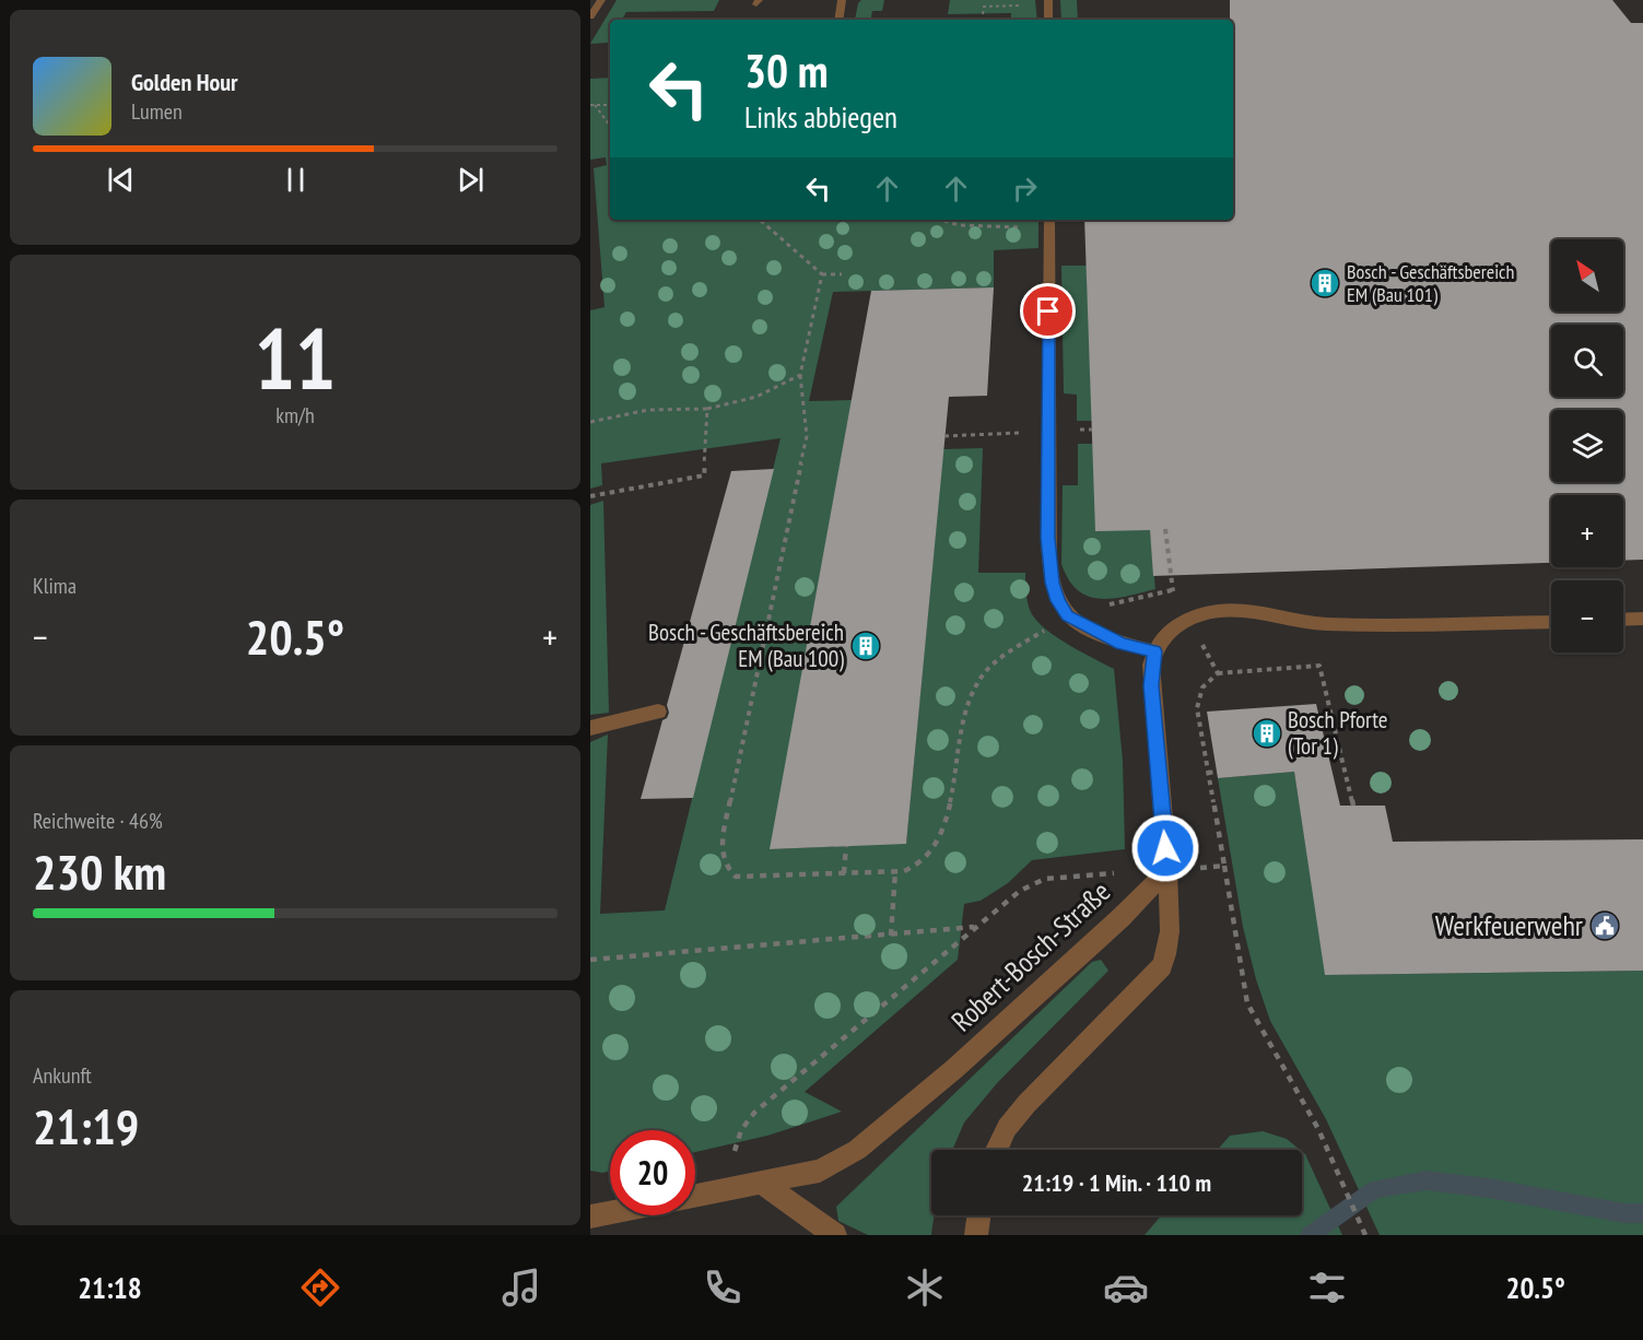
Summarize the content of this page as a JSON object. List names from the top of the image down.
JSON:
{
  "streets": {
    "street": ["Robert-Bosch-Straße"]
  },
  "places": {
    "building": ["Bosch - Geschäftsbereich EM (Bau 101)", "Bosch - Geschäftsbereich EM (Bau 100)", "Bosch Pforte (Tor 1)"],
    "public building": ["Werkfeuerwehr"]
  },
  "north": "top left",
  "page": {
    "turn": ["30 m", "Links abbiegen"],
    "song": ["Golden Hour", "Lumen"],
    "map_buttons": ["+", "−"],
    "tile": [
      ["11", "km/h"],
      "Klima",
      ["Reichweite · 46%", "230 km"],
      ["Ankunft", "21:19"]
    ],
    "heat": ["−", "20.5°", "+"],
    "limit": "20",
    "trip": "21:19 · 1 Min. · 110 m",
    "tabs": ["21:18", "20.5°"]
  }
}
